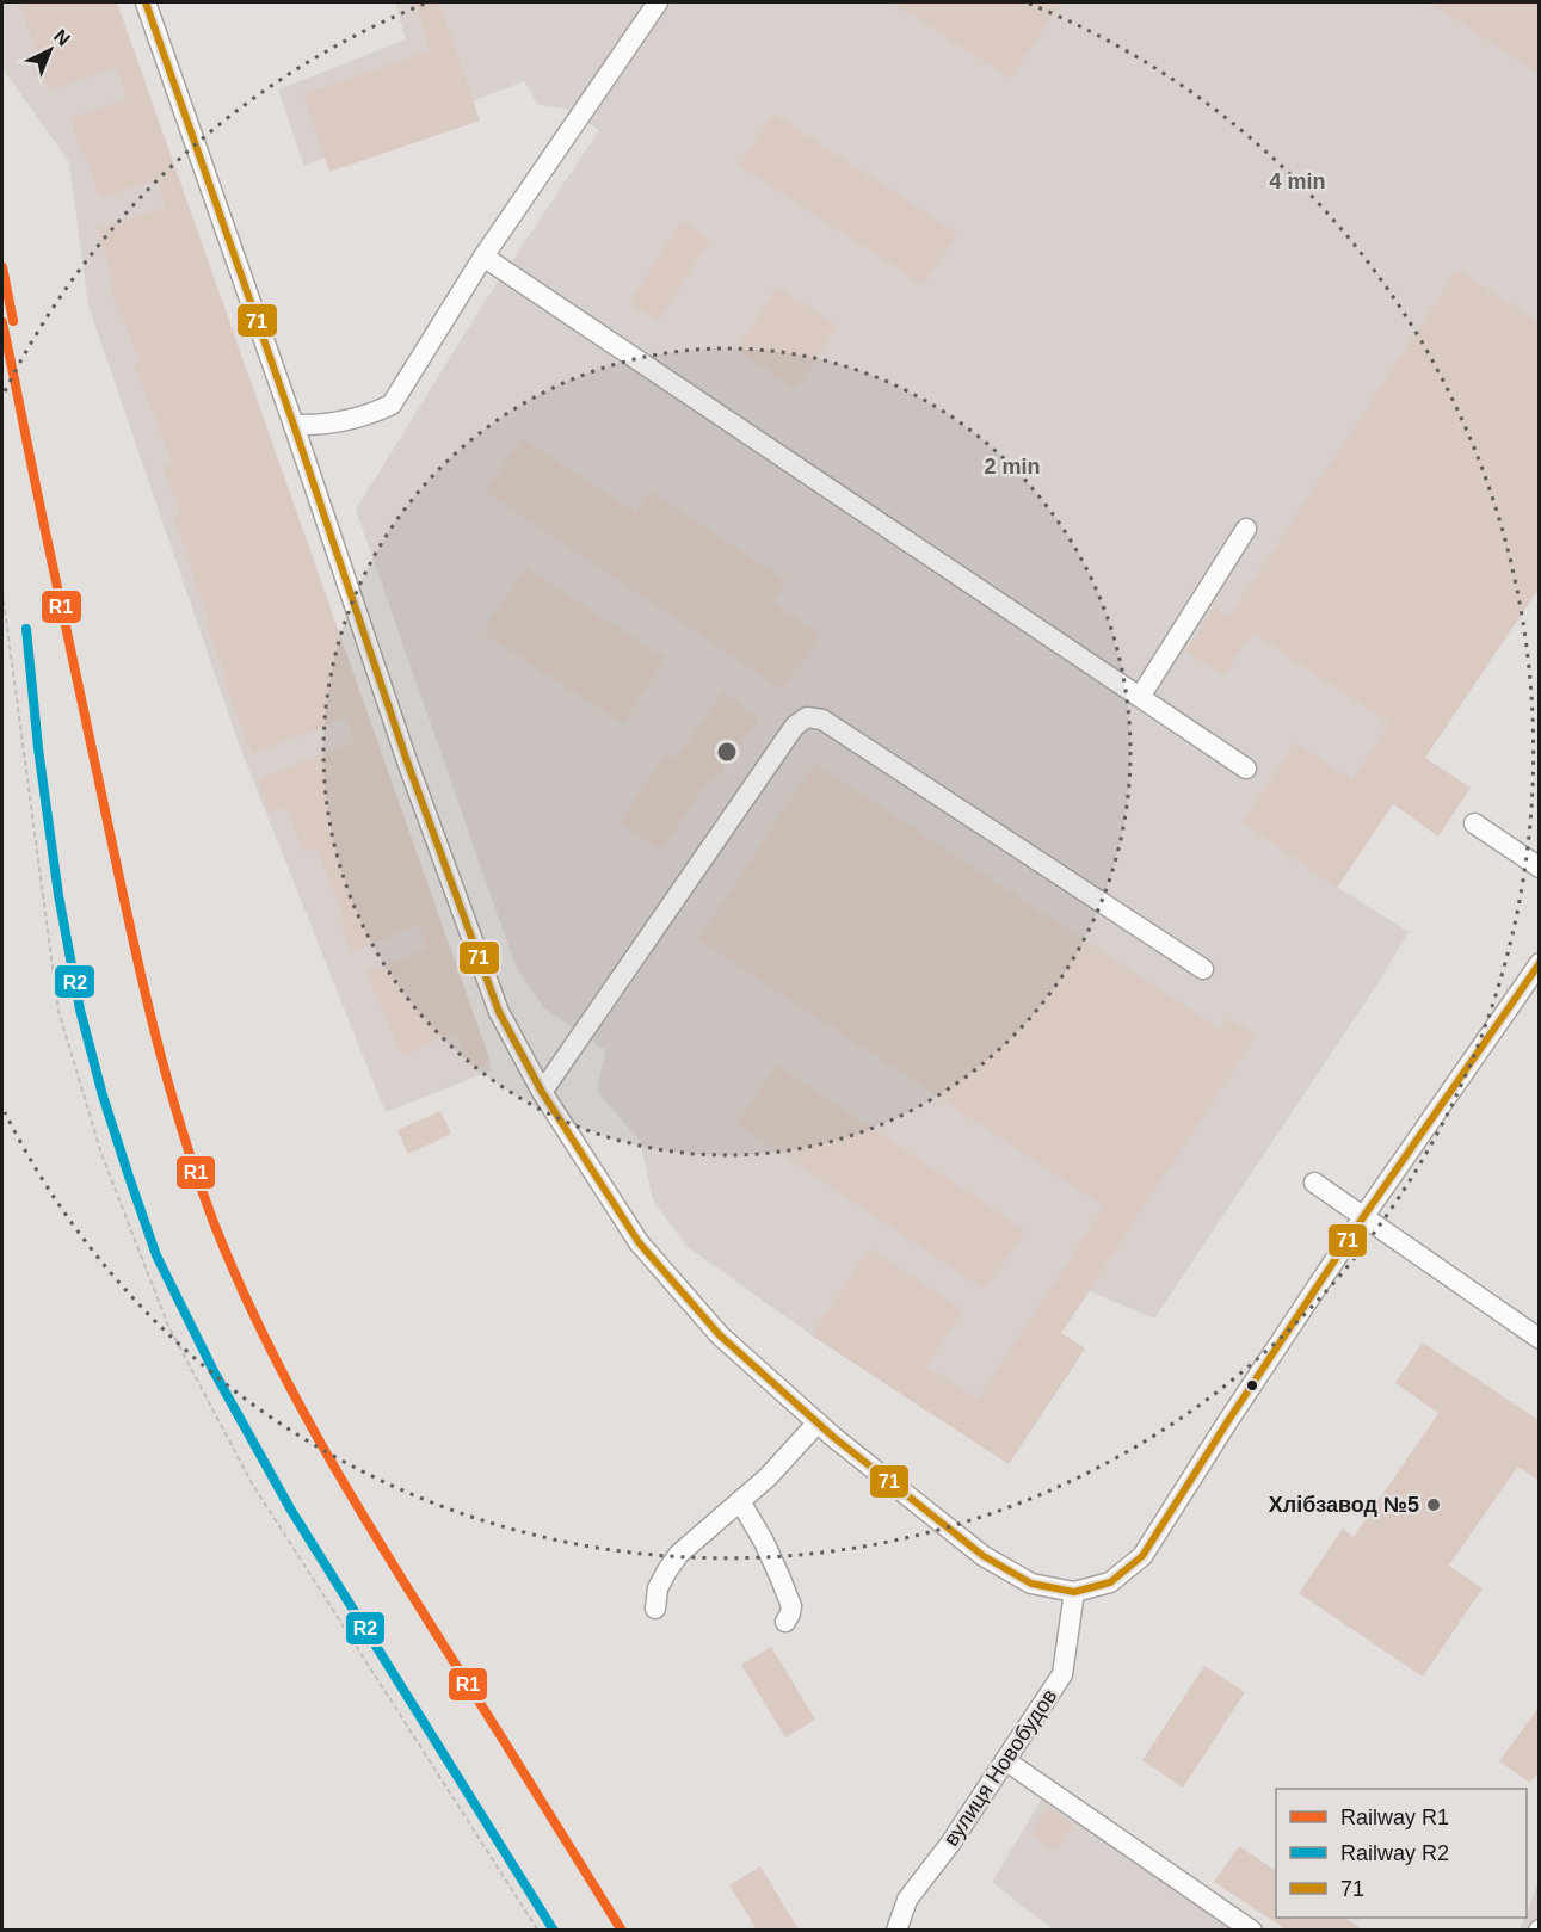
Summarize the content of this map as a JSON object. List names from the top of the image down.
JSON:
{
  "streets": {
    "street": ["вулиця Новобудов"]
  },
  "places": ["Хлібзавод №5"],
  "lines": ["transit line 71", "rail line R1", "rail line R2"],
  "legend": ["Railway R1", "Railway R2", "71"],
  "north": "top right",
  "rings": ["4 min", "2 min"]
}
